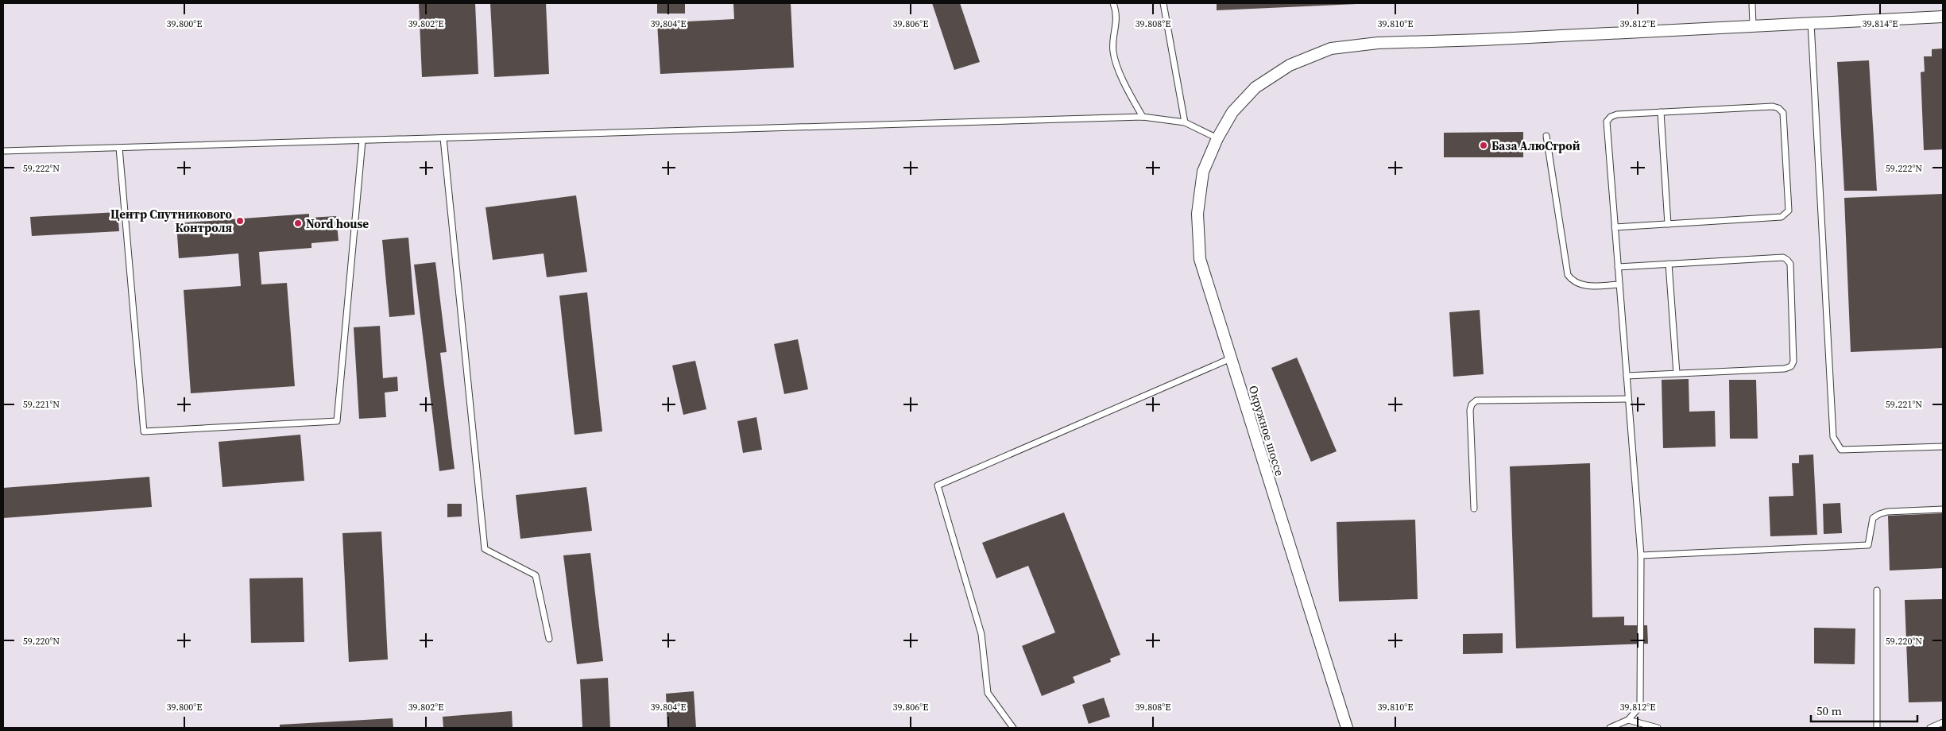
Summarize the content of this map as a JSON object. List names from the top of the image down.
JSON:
{
  "streets": {
    "street": ["Окружное шоссе"]
  },
  "places": ["База АлюСтрой", "Центр Спутникового Контроля", "Nord house"],
  "scale_bar": "50 m",
  "coordinates": [
    "39.800°E",
    "39.802°E",
    "39.804°E",
    "39.806°E",
    "39.808°E",
    "39.810°E",
    "39.812°E",
    "39.814°E",
    "59.222°N",
    "59.221°N",
    "59.220°N"
  ]
}
